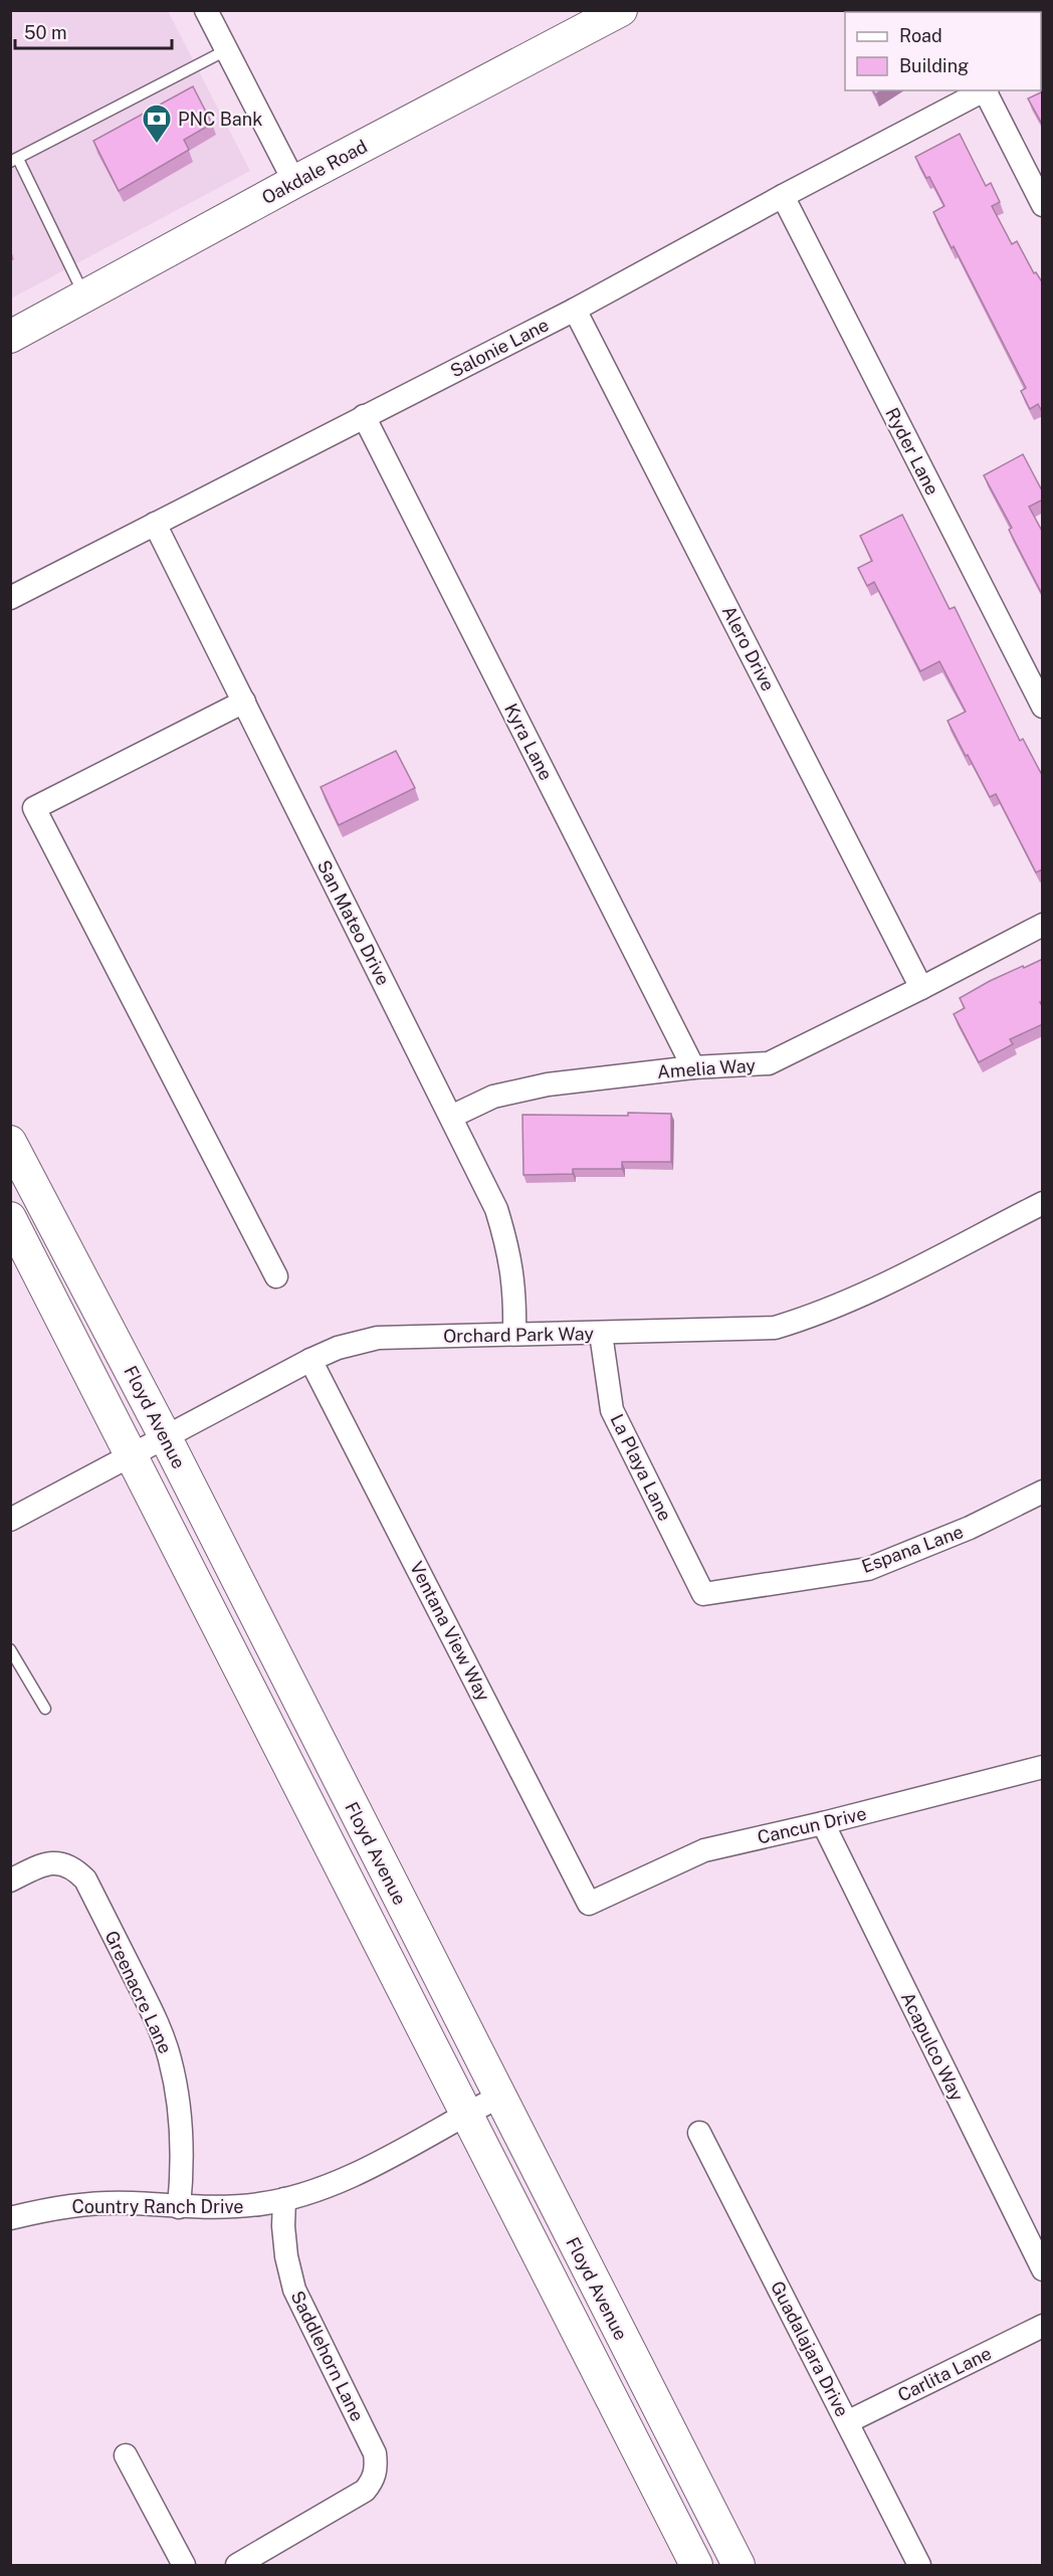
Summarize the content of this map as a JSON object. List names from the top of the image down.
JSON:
{
  "streets": {
    "street": [
      "Oakdale Road",
      "Salonie Lane",
      "Ryder Lane",
      "Alero Drive",
      "Kyra Lane",
      "San Mateo Drive",
      "Amelia Way",
      "Orchard Park Way",
      "Floyd Avenue",
      "La Playa Lane",
      "Espana Lane",
      "Ventana View Way",
      "Cancun Drive",
      "Greenacre Lane",
      "Acapulco Way",
      "Country Ranch Drive",
      "Guadalajara Drive",
      "Saddlehorn Lane",
      "Carlita Lane"
    ]
  },
  "crossings": [
    ["Salonie Lane", "Ryder Lane"],
    ["Salonie Lane", "Alero Drive"],
    ["Salonie Lane", "Kyra Lane"],
    ["Salonie Lane", "San Mateo Drive"],
    ["Alero Drive", "Amelia Way"],
    ["Kyra Lane", "Amelia Way"],
    ["San Mateo Drive", "Amelia Way"],
    ["San Mateo Drive", "Orchard Park Way"],
    ["Orchard Park Way", "Floyd Avenue"],
    ["Orchard Park Way", "La Playa Lane"],
    ["Orchard Park Way", "Ventana View Way"],
    ["Floyd Avenue", "Country Ranch Drive"],
    ["La Playa Lane", "Espana Lane"],
    ["Ventana View Way", "Cancun Drive"],
    ["Cancun Drive", "Acapulco Way"],
    ["Greenacre Lane", "Country Ranch Drive"],
    ["Country Ranch Drive", "Saddlehorn Lane"],
    ["Guadalajara Drive", "Carlita Lane"]
  ],
  "places": {
    "bank": ["PNC Bank"]
  },
  "legend": ["Road", "Building"],
  "scale_bar": "50 m"
}
